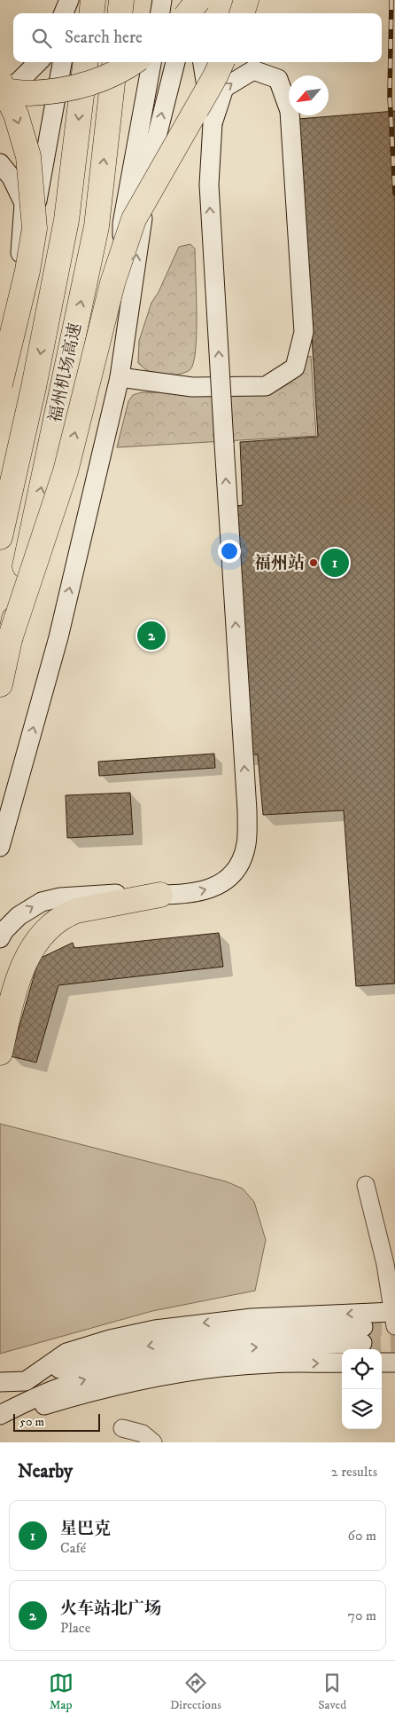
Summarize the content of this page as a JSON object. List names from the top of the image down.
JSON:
{
  "streets": {
    "highway": ["福州机场高速"]
  },
  "places": ["福州站"],
  "scale_bar": "50 m",
  "north": "bottom left",
  "page": {
    "search": "Search here",
    "pins": ["1", "2"],
    "scale": "50 m",
    "heading": ["Nearby", "2 results"],
    "list": [
      {
        "mark": "1",
        "name": "星巴克",
        "note": "Café",
        "value": "60 m"
      },
      {
        "mark": "2",
        "name": "火车站北广场",
        "note": "Place",
        "value": "70 m"
      }
    ],
    "nav": ["Map", "Directions", "Saved"]
  }
}
